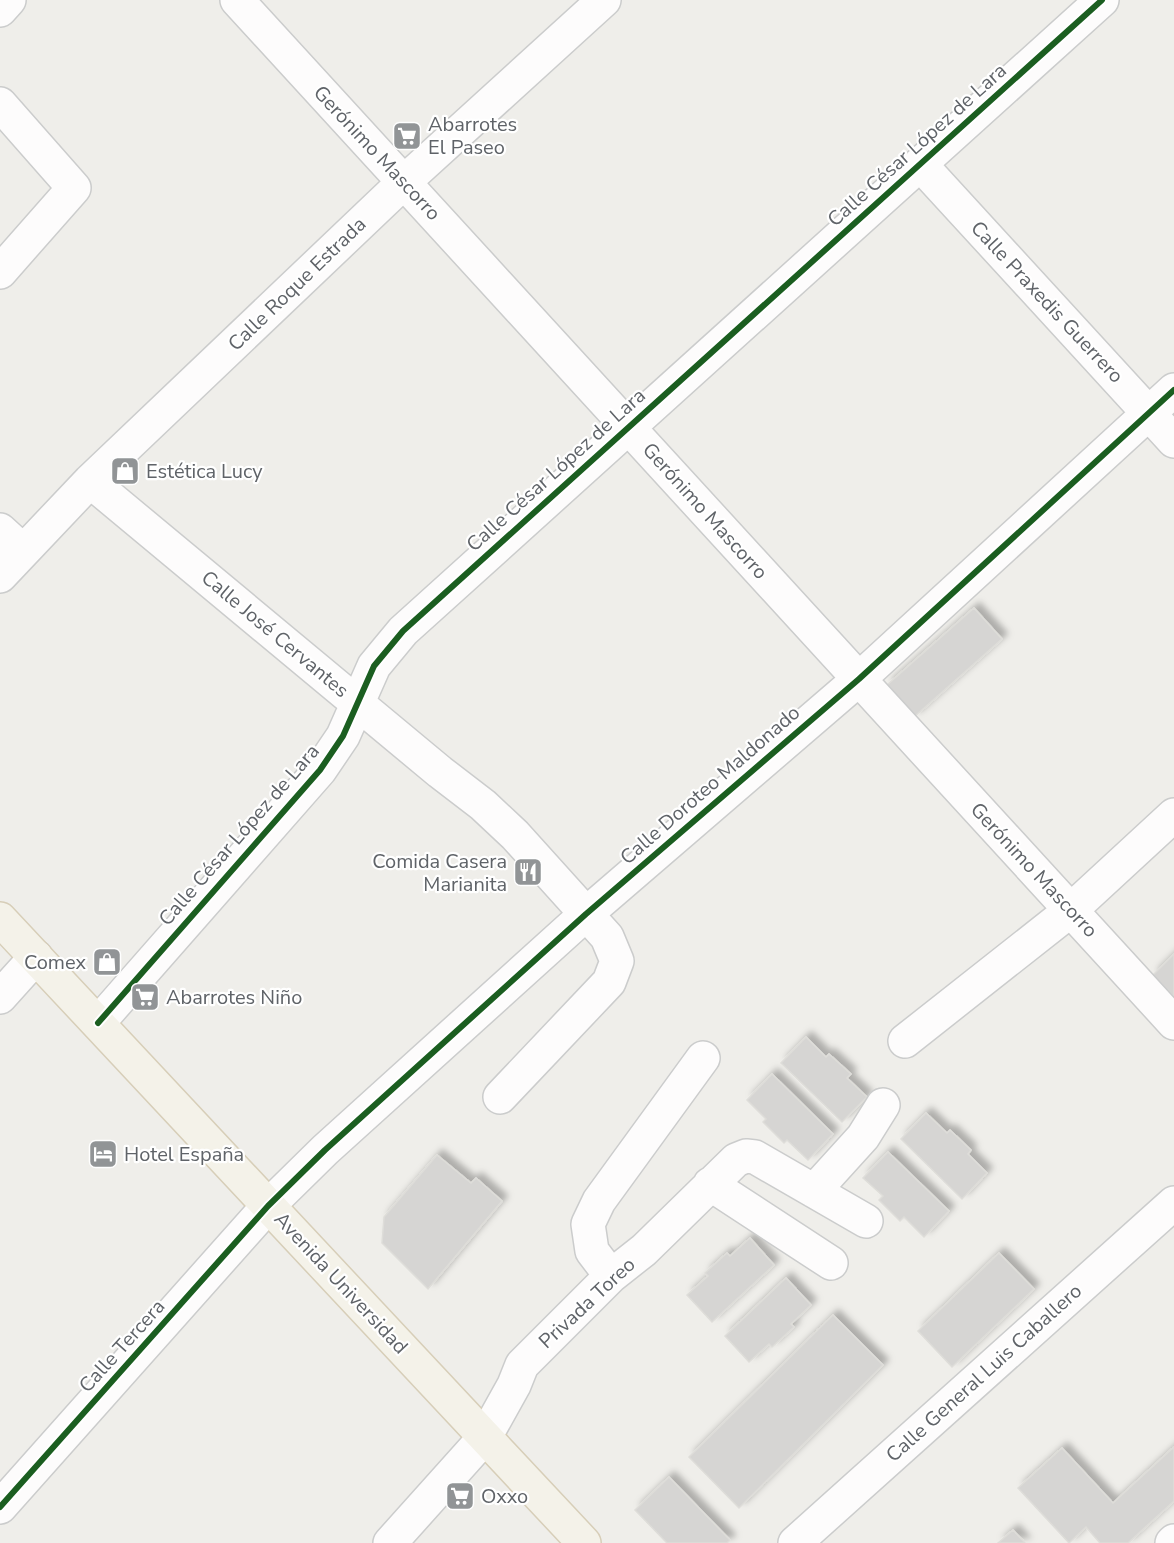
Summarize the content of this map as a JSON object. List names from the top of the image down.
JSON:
{
  "streets": {
    "main road": ["Avenida Universidad"],
    "street": [
      "Calle César López de Lara",
      "Gerónimo Mascorro",
      "Calle Roque Estrada",
      "Calle Praxedis Guerrero",
      "Calle José Cervantes",
      "Calle Doroteo Maldonado",
      "Privada Toreo",
      "Calle Tercera",
      "Calle General Luis Caballero"
    ]
  },
  "crossings": [
    ["Calle César López de Lara", "Gerónimo Mascorro"],
    ["Calle César López de Lara", "Calle Praxedis Guerrero"],
    ["Calle César López de Lara", "Calle José Cervantes"],
    ["Calle César López de Lara", "Avenida Universidad"],
    ["Gerónimo Mascorro", "Calle Roque Estrada"],
    ["Gerónimo Mascorro", "Calle Doroteo Maldonado"],
    ["Calle Roque Estrada", "Calle José Cervantes"],
    ["Calle Praxedis Guerrero", "Calle Doroteo Maldonado"],
    ["Calle José Cervantes", "Calle Doroteo Maldonado"],
    ["Calle Doroteo Maldonado", "Avenida Universidad"],
    ["Calle Doroteo Maldonado", "Calle Tercera"],
    ["Avenida Universidad", "Privada Toreo"],
    ["Avenida Universidad", "Calle Tercera"]
  ],
  "places": {
    "supermarket": ["Abarrotes El Paseo", "Abarrotes Niño", "Oxxo"],
    "shop": ["Estética Lucy", "Comex"],
    "restaurant": ["Comida Casera Marianita"],
    "hotel": ["Hotel España"]
  }
}
